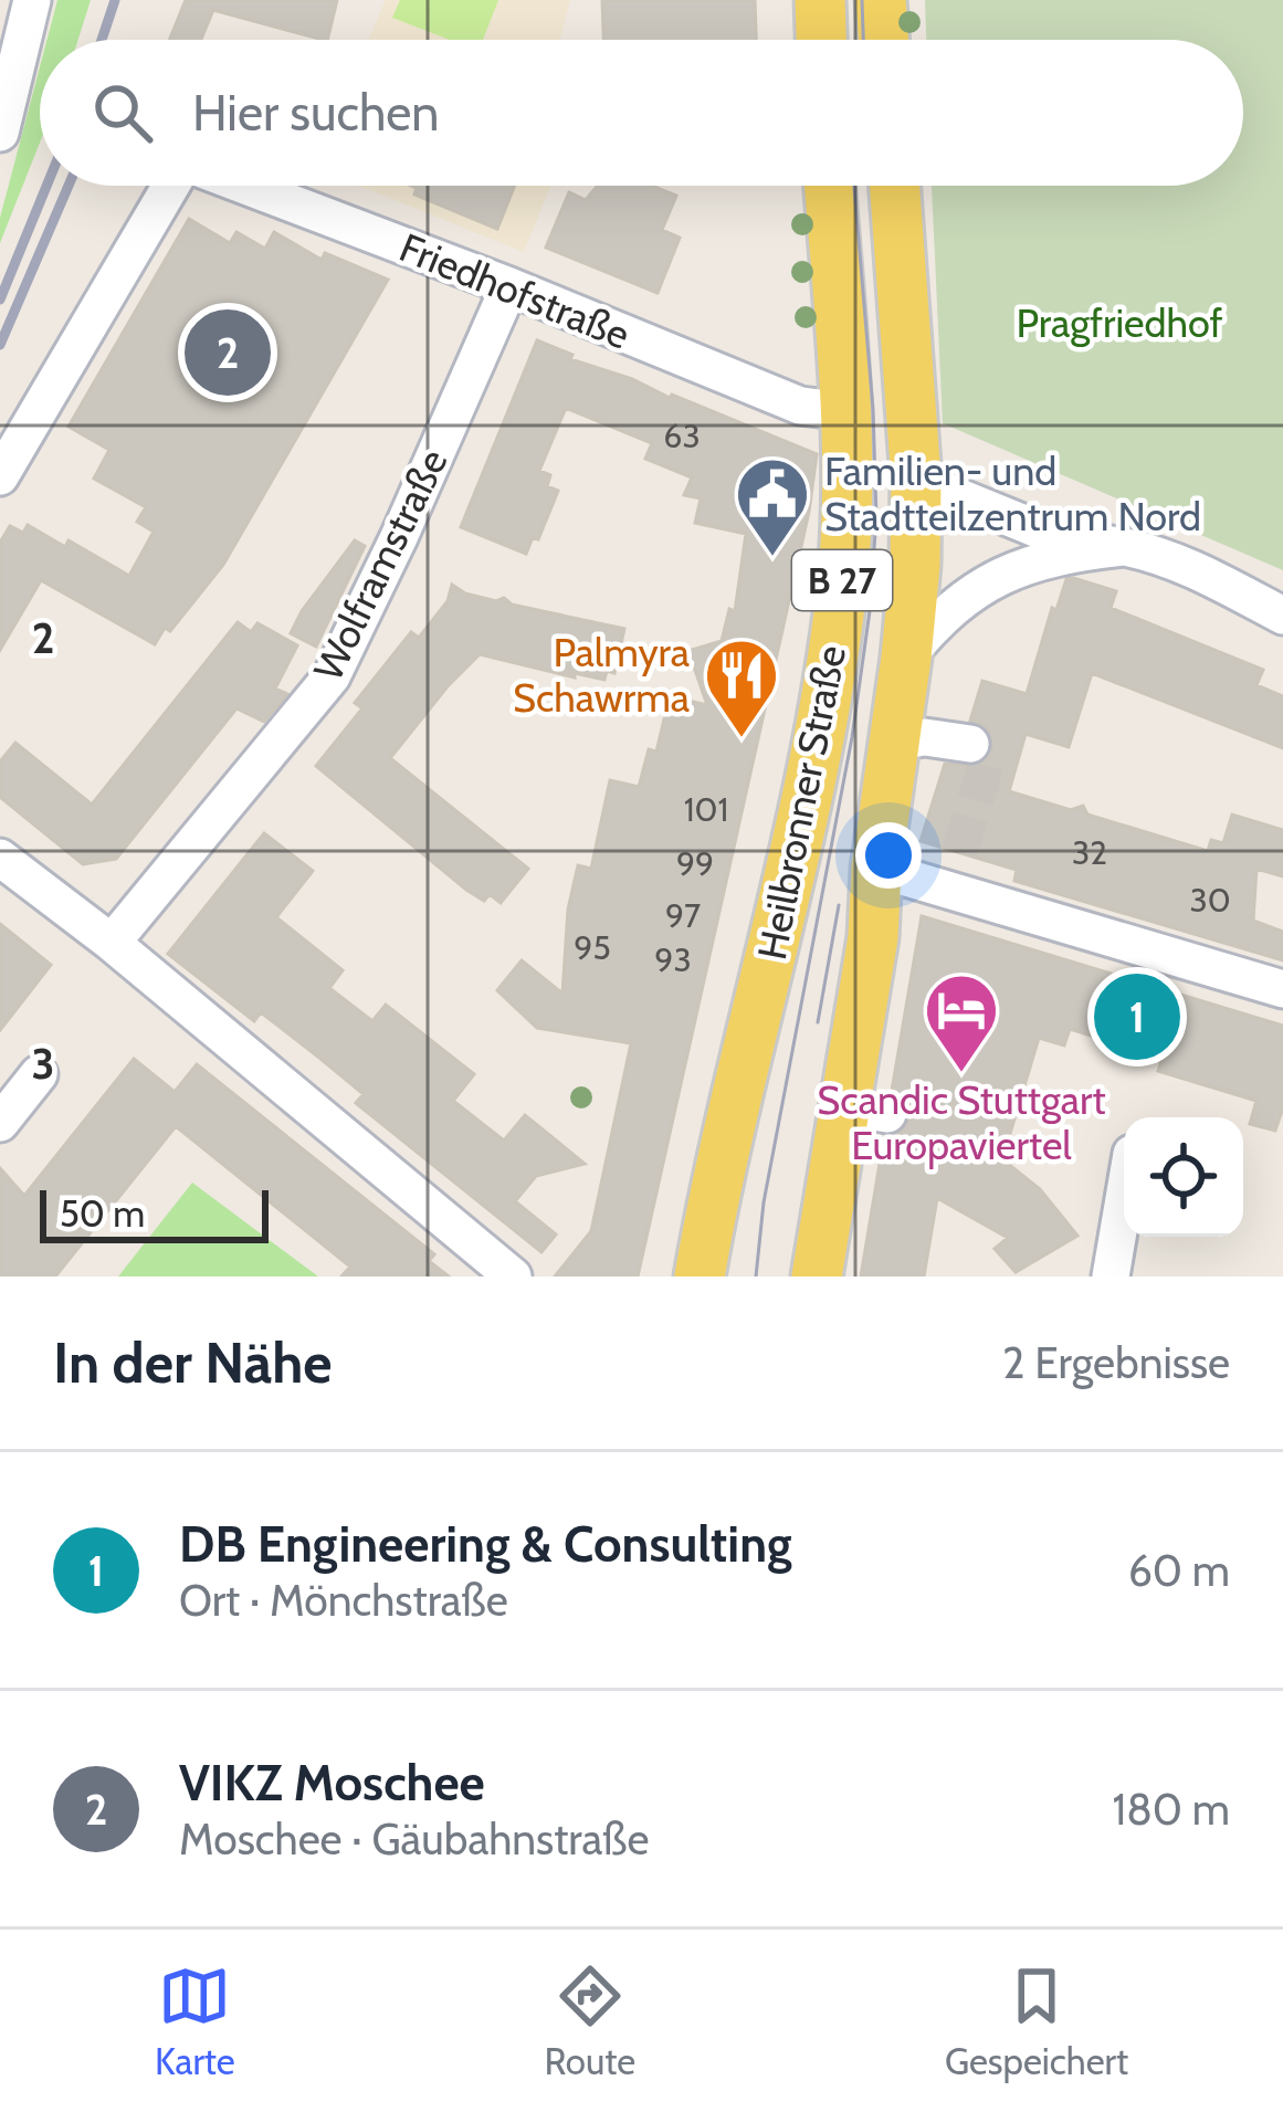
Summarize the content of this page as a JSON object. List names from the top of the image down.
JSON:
{
  "streets": {
    "main road": ["B 27", "Heilbronner Straße"],
    "street": ["Friedhofstraße", "Wolframstraße"]
  },
  "crossings": [
    ["Friedhofstraße", "Wolframstraße"],
    ["Friedhofstraße", "Heilbronner Straße"]
  ],
  "parks": ["Pragfriedhof"],
  "places": {
    "public building": ["Familien- und Stadtteilzentrum Nord"],
    "restaurant": ["Palmyra Schawrma"],
    "hotel": ["Scandic Stuttgart Europaviertel"]
  },
  "house_numbers": [
    "63",
    "101",
    "32",
    "99",
    "30",
    "97",
    "95",
    "93"
  ],
  "scale_bar": "50 m",
  "page": {
    "search": "Hier suchen",
    "pins": ["2", "1"],
    "scale": "50 m",
    "heading": ["In der Nähe", "2 Ergebnisse"],
    "list": [
      {
        "mark": "1",
        "name": "DB Engineering & Consulting",
        "note": "Ort · Mönchstraße",
        "value": "60 m"
      },
      {
        "mark": "2",
        "name": "VIKZ Moschee",
        "note": "Moschee · Gäubahnstraße",
        "value": "180 m"
      }
    ],
    "nav": ["Karte", "Route", "Gespeichert"]
  },
  "grid": {
    "rows": ["2", "3"]
  }
}
